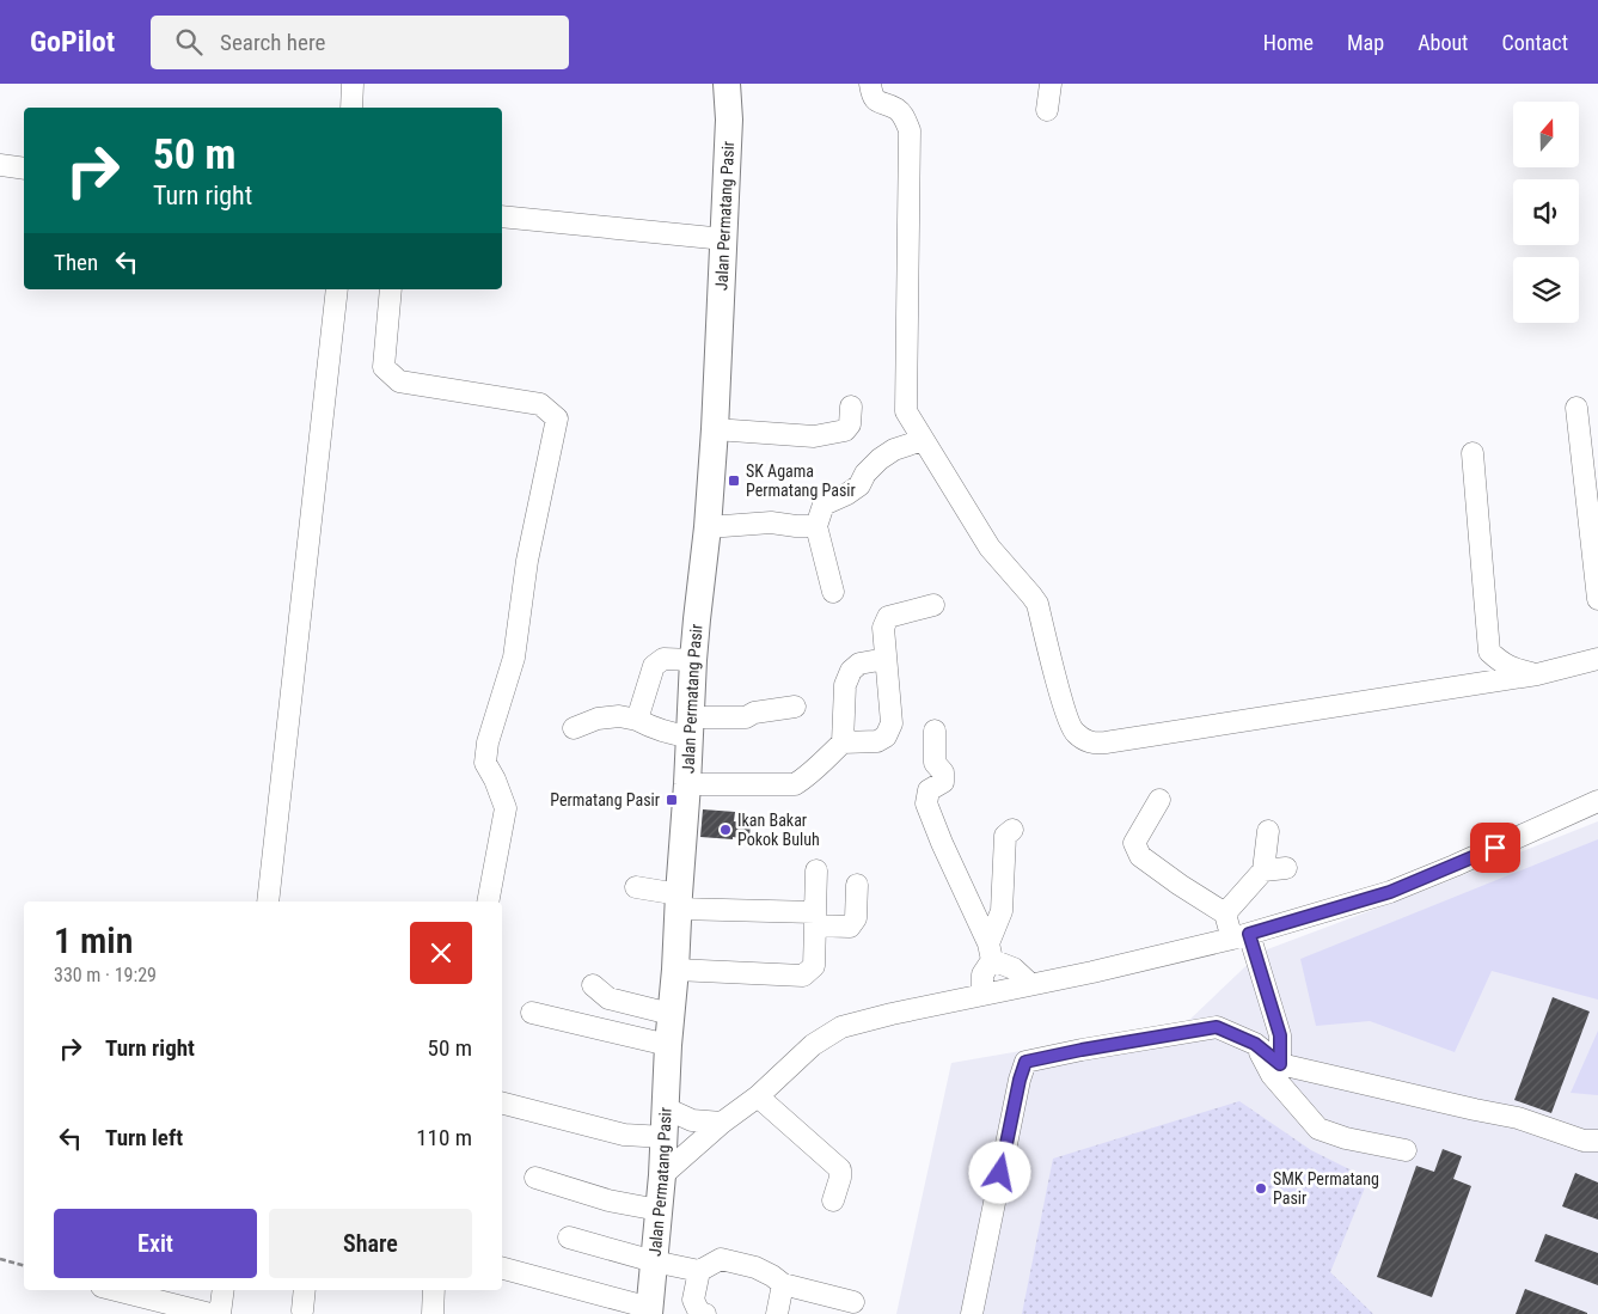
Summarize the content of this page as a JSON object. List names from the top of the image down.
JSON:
{
  "streets": {
    "main road": ["Jalan Permatang Pasir"]
  },
  "places": {
    "transit": ["SK Agama Permatang Pasir", "Permatang Pasir"],
    "other": ["Ikan Bakar Pokok Buluh", "SMK Permatang Pasir"]
  },
  "north": "top",
  "page": {
    "header": "GoPilot",
    "search": "Search here",
    "nav": [
      "Home",
      "Map",
      "About",
      "Contact"
    ],
    "turn": ["50 m", "Turn right"],
    "then": "Then",
    "heading": ["1 min", "330 m · 19:29"],
    "list": [
      {
        "name": "Turn right",
        "value": "50 m"
      },
      {
        "name": "Turn left",
        "value": "110 m"
      }
    ],
    "buttons": ["Exit", "Share"]
  }
}
